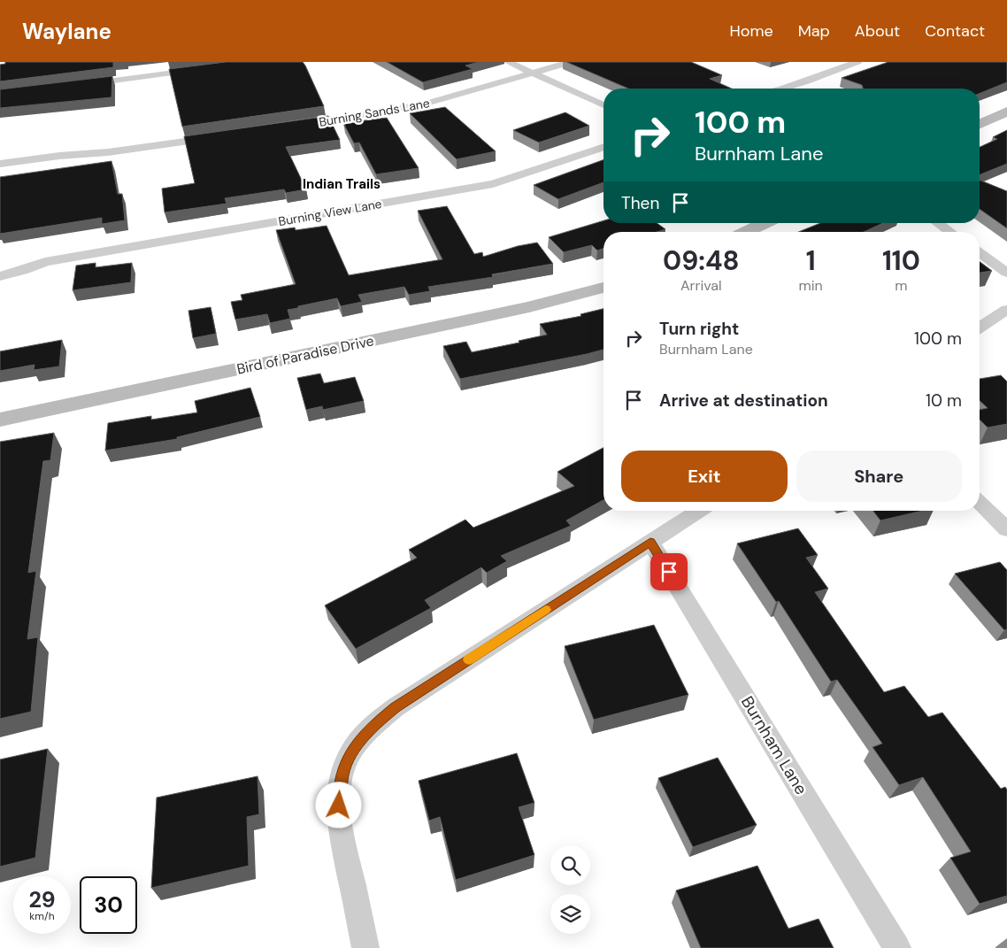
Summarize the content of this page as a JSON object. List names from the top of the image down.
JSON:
{
  "streets": {
    "street": [
      "Burning Sands Lane",
      "Burning View Lane",
      "Bird of Paradise Drive",
      "Burnham Lane"
    ]
  },
  "districts": ["Indian Trails"],
  "page": {
    "header": "Waylane",
    "nav": [
      "Home",
      "Map",
      "About",
      "Contact"
    ],
    "turn": ["100 m", "Burnham Lane"],
    "then": "Then",
    "eta": [
      "09:48",
      "Arrival",
      "1",
      "min",
      "110",
      "m"
    ],
    "list": [
      {
        "name": "Turn right",
        "note": "Burnham Lane",
        "value": "100 m"
      },
      {
        "name": "Arrive at destination",
        "value": "10 m"
      }
    ],
    "buttons": ["Exit", "Share"],
    "speed": "29 km/h",
    "limit": "30"
  }
}
